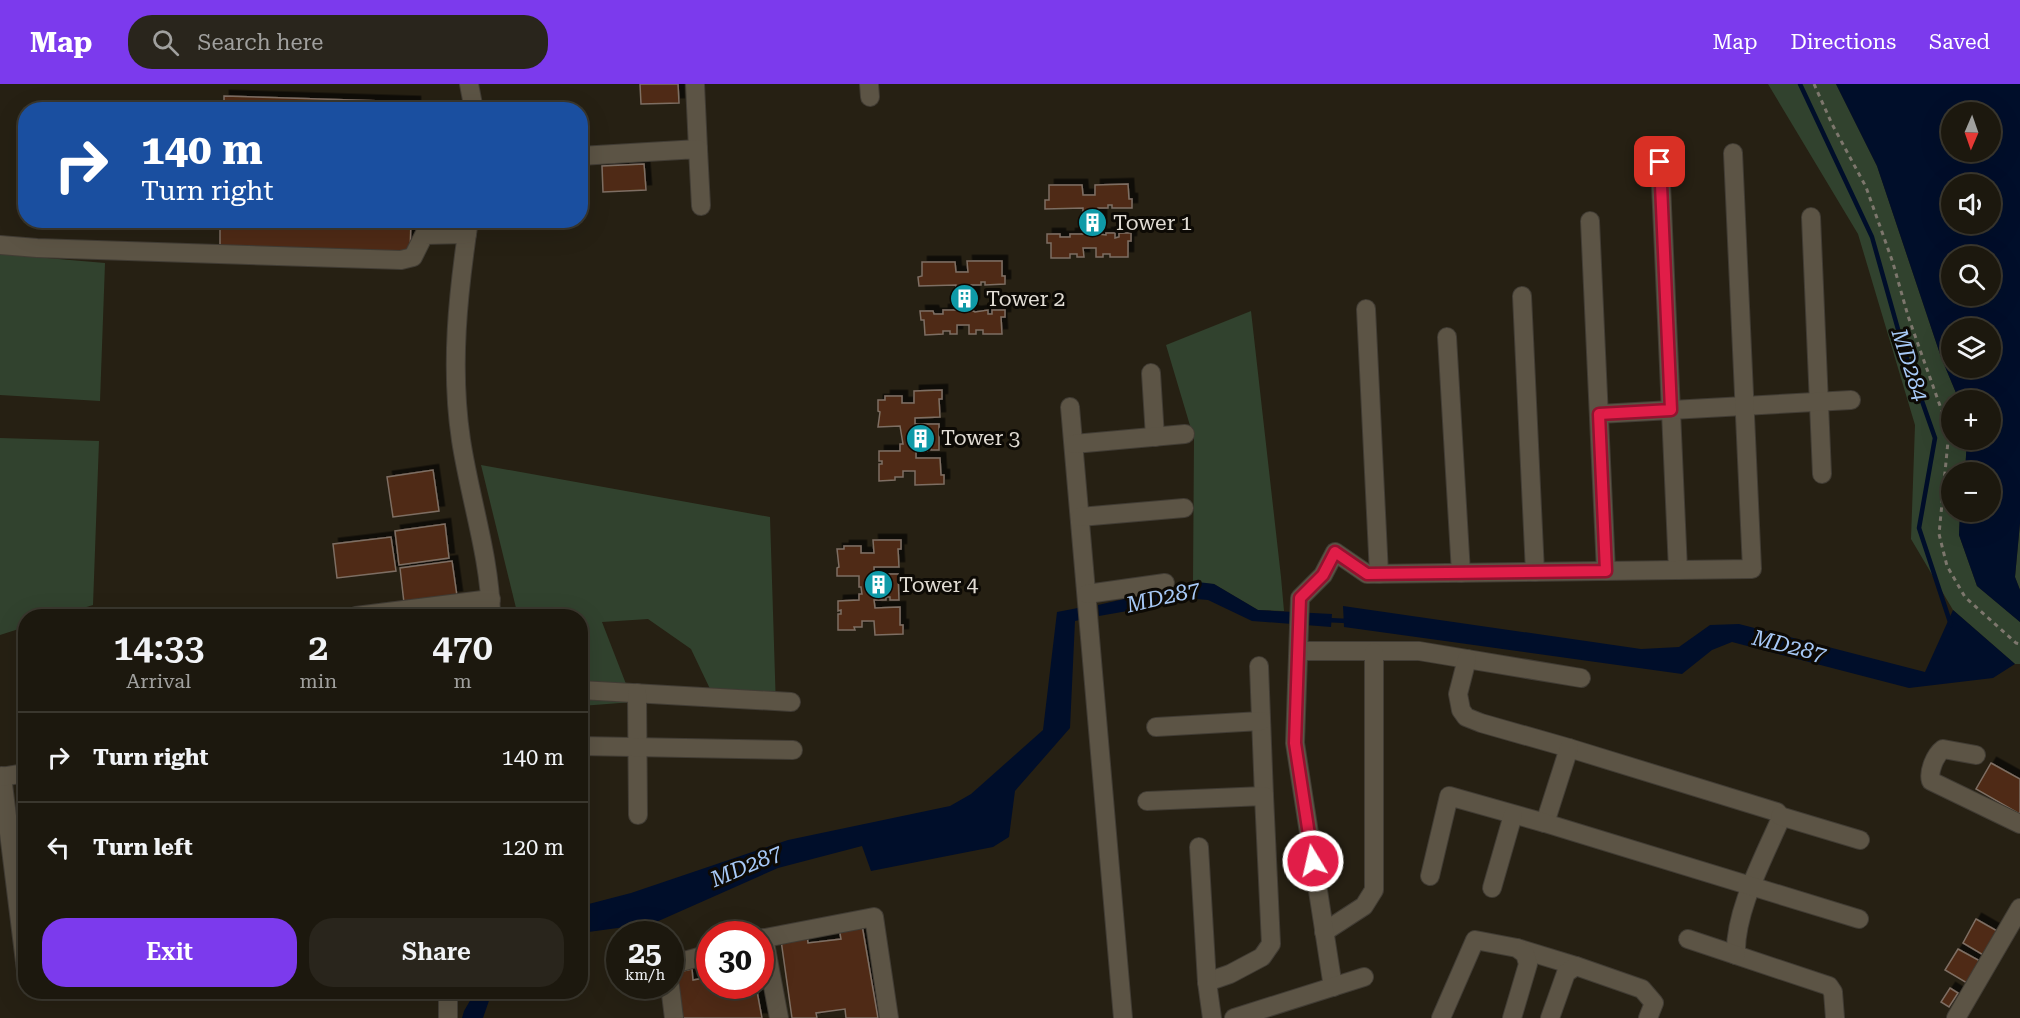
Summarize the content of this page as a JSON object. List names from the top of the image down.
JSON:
{
  "water": ["MD284", "MD287"],
  "places": {
    "building": [
      "Tower 1",
      "Tower 2",
      "Tower 3",
      "Tower 4"
    ]
  },
  "north": "bottom",
  "page": {
    "header": "Map",
    "search": "Search here",
    "nav": ["Map", "Directions", "Saved"],
    "map_buttons": ["+", "−"],
    "turn": ["140 m", "Turn right"],
    "eta": [
      "14:33",
      "Arrival",
      "2",
      "min",
      "470",
      "m"
    ],
    "list": [
      {
        "name": "Turn right",
        "value": "140 m"
      },
      {
        "name": "Turn left",
        "value": "120 m"
      }
    ],
    "buttons": ["Exit", "Share"],
    "speed": "25 km/h",
    "limit": "30"
  }
}
